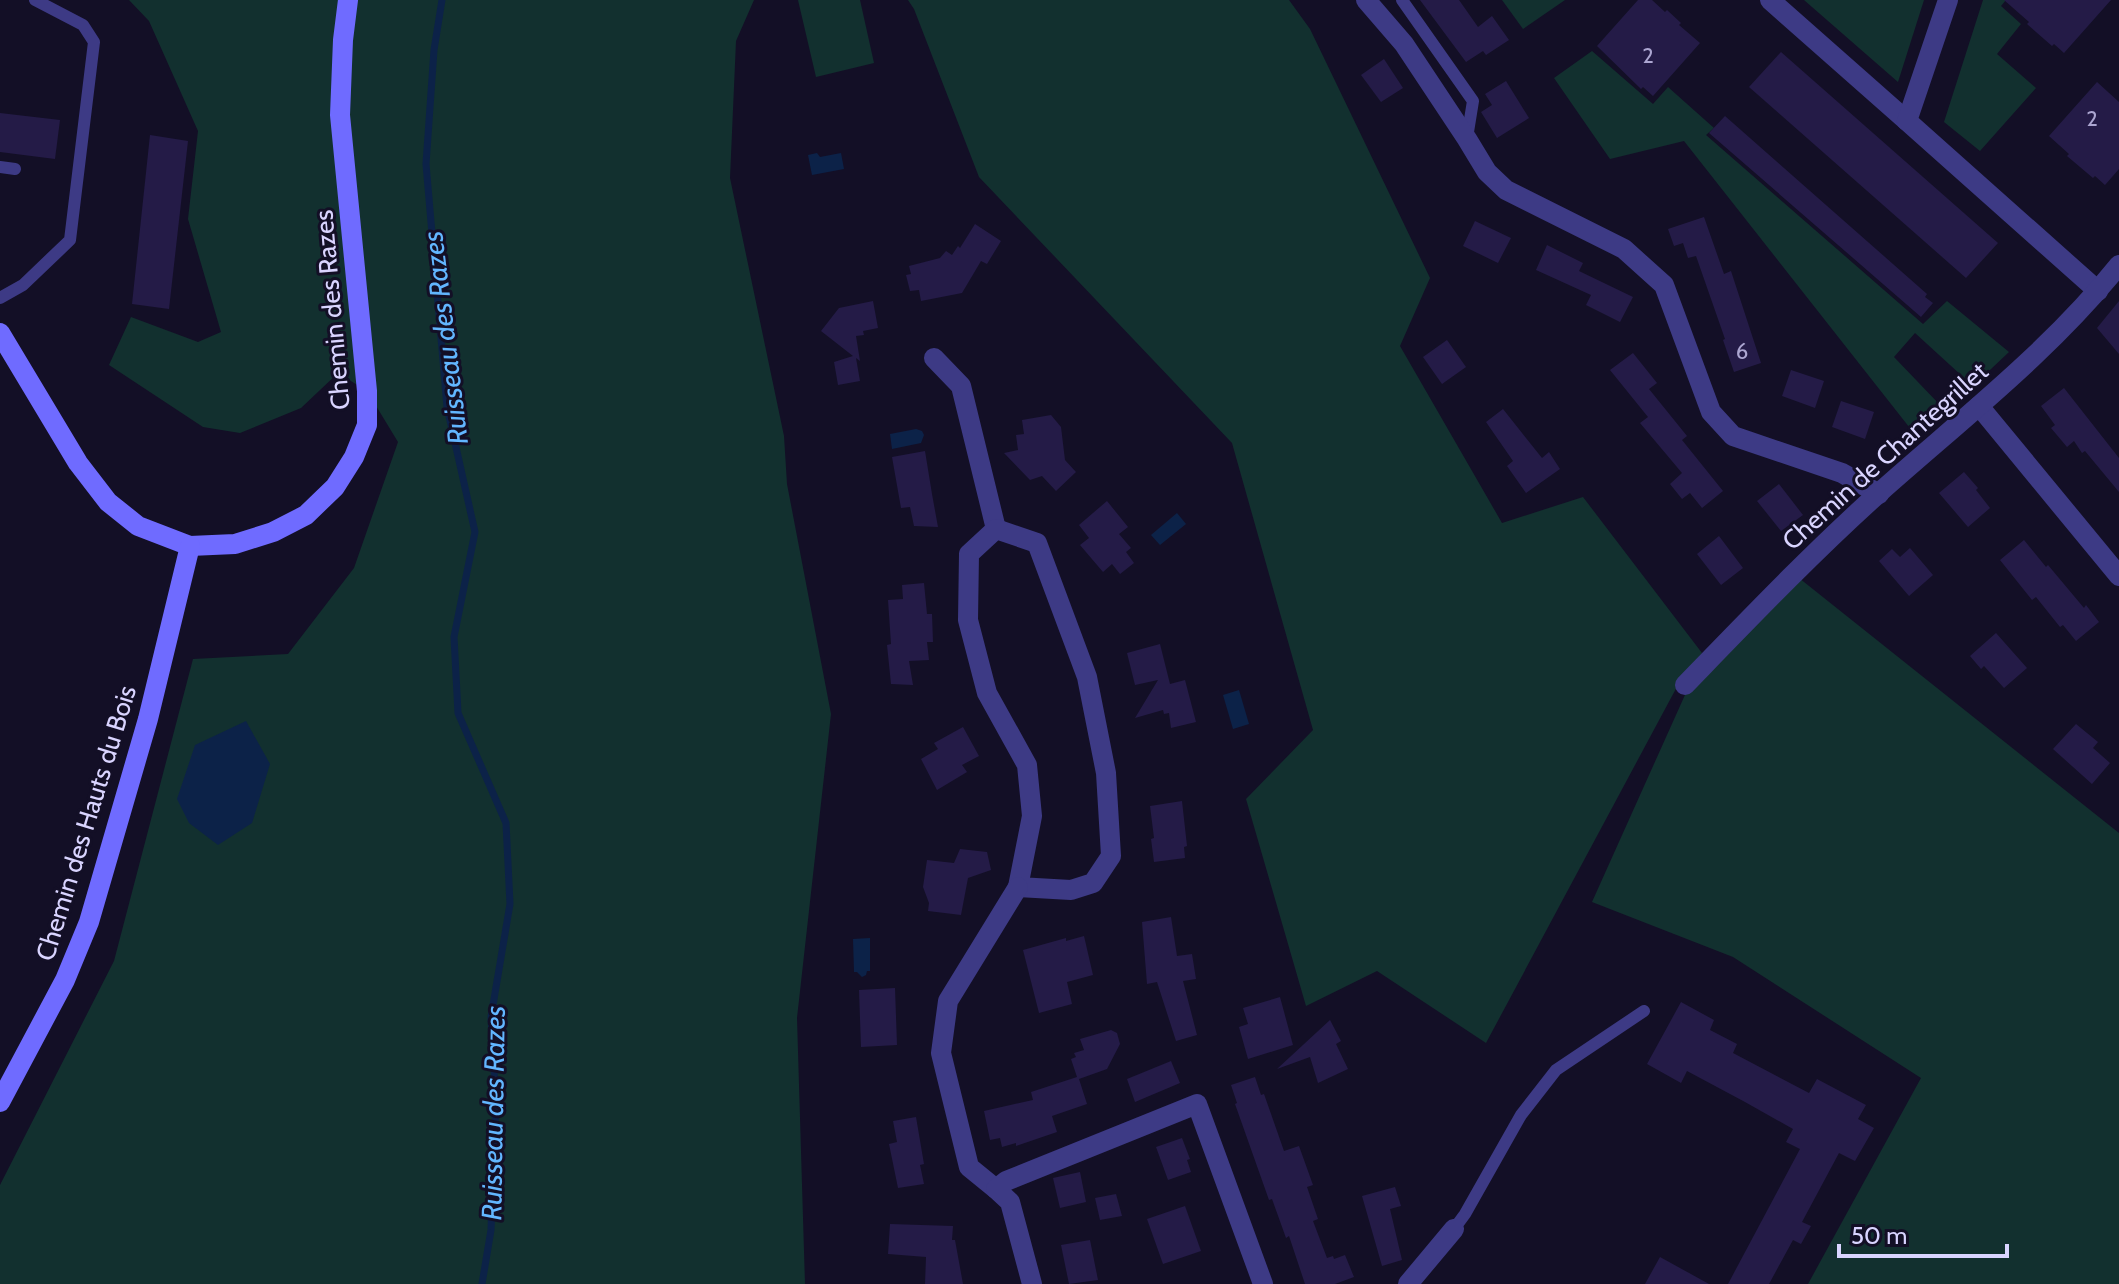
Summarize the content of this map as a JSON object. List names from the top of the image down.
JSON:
{
  "streets": {
    "street": ["Chemin des Razes", "Chemin de Chantegrillet", "Chemin des Hauts du Bois"]
  },
  "crossings": [
    ["Chemin des Razes", "Chemin des Hauts du Bois"]
  ],
  "water": ["Ruisseau des Razes"],
  "house_numbers": ["2", "2", "6"],
  "scale_bar": "50 m"
}
